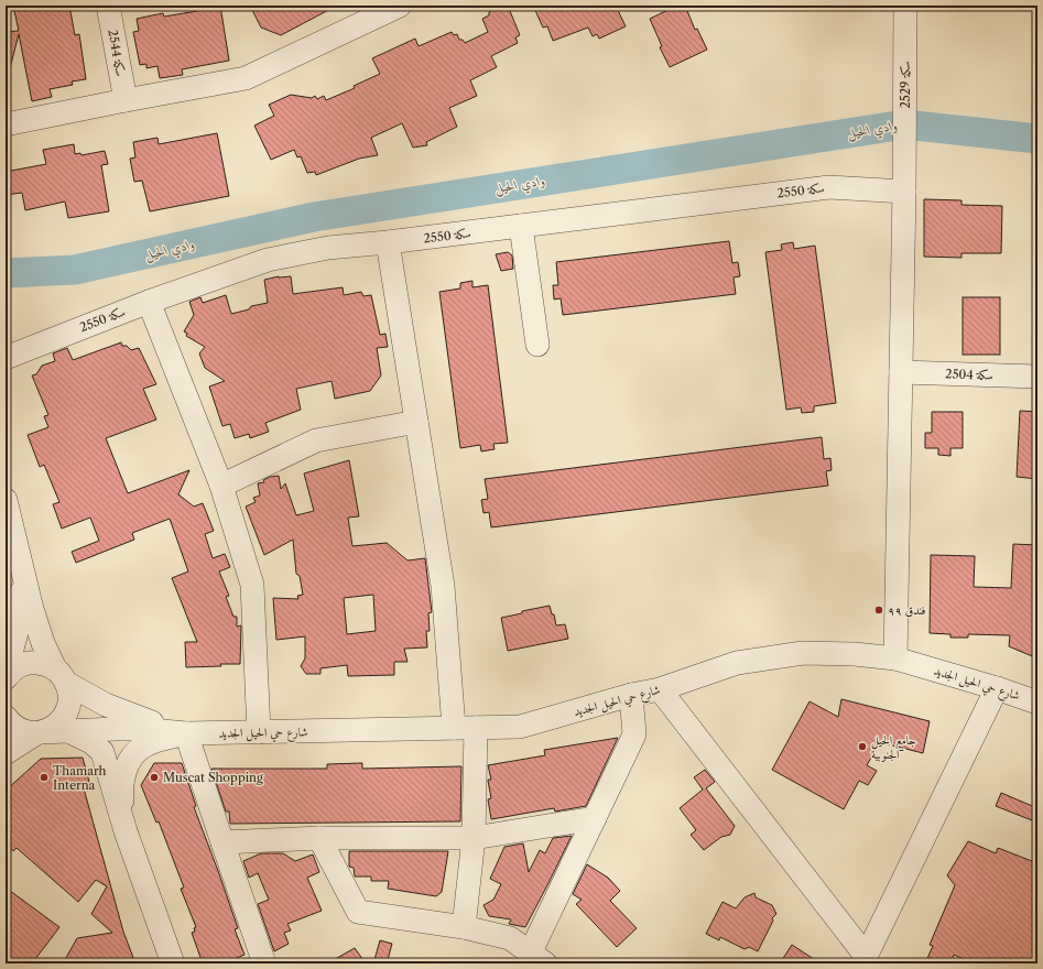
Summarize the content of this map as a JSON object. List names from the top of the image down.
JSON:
{
  "streets": {
    "street": [
      "سكة 2544",
      "سكة 2529",
      "سكة 2550",
      "سكة 2504",
      "شارع حي الحيل الجديد"
    ]
  },
  "crossings": [
    ["سكة 2529", "سكة 2550"],
    ["سكة 2529", "سكة 2504"],
    ["سكة 2529", "شارع حي الحيل الجديد"]
  ],
  "water": ["وادي الحيل"],
  "places": [
    "فندق ٩٩",
    "جامع الحيل الجنوبية",
    "Thamarh Interna",
    "Muscat Shopping"
  ]
}
